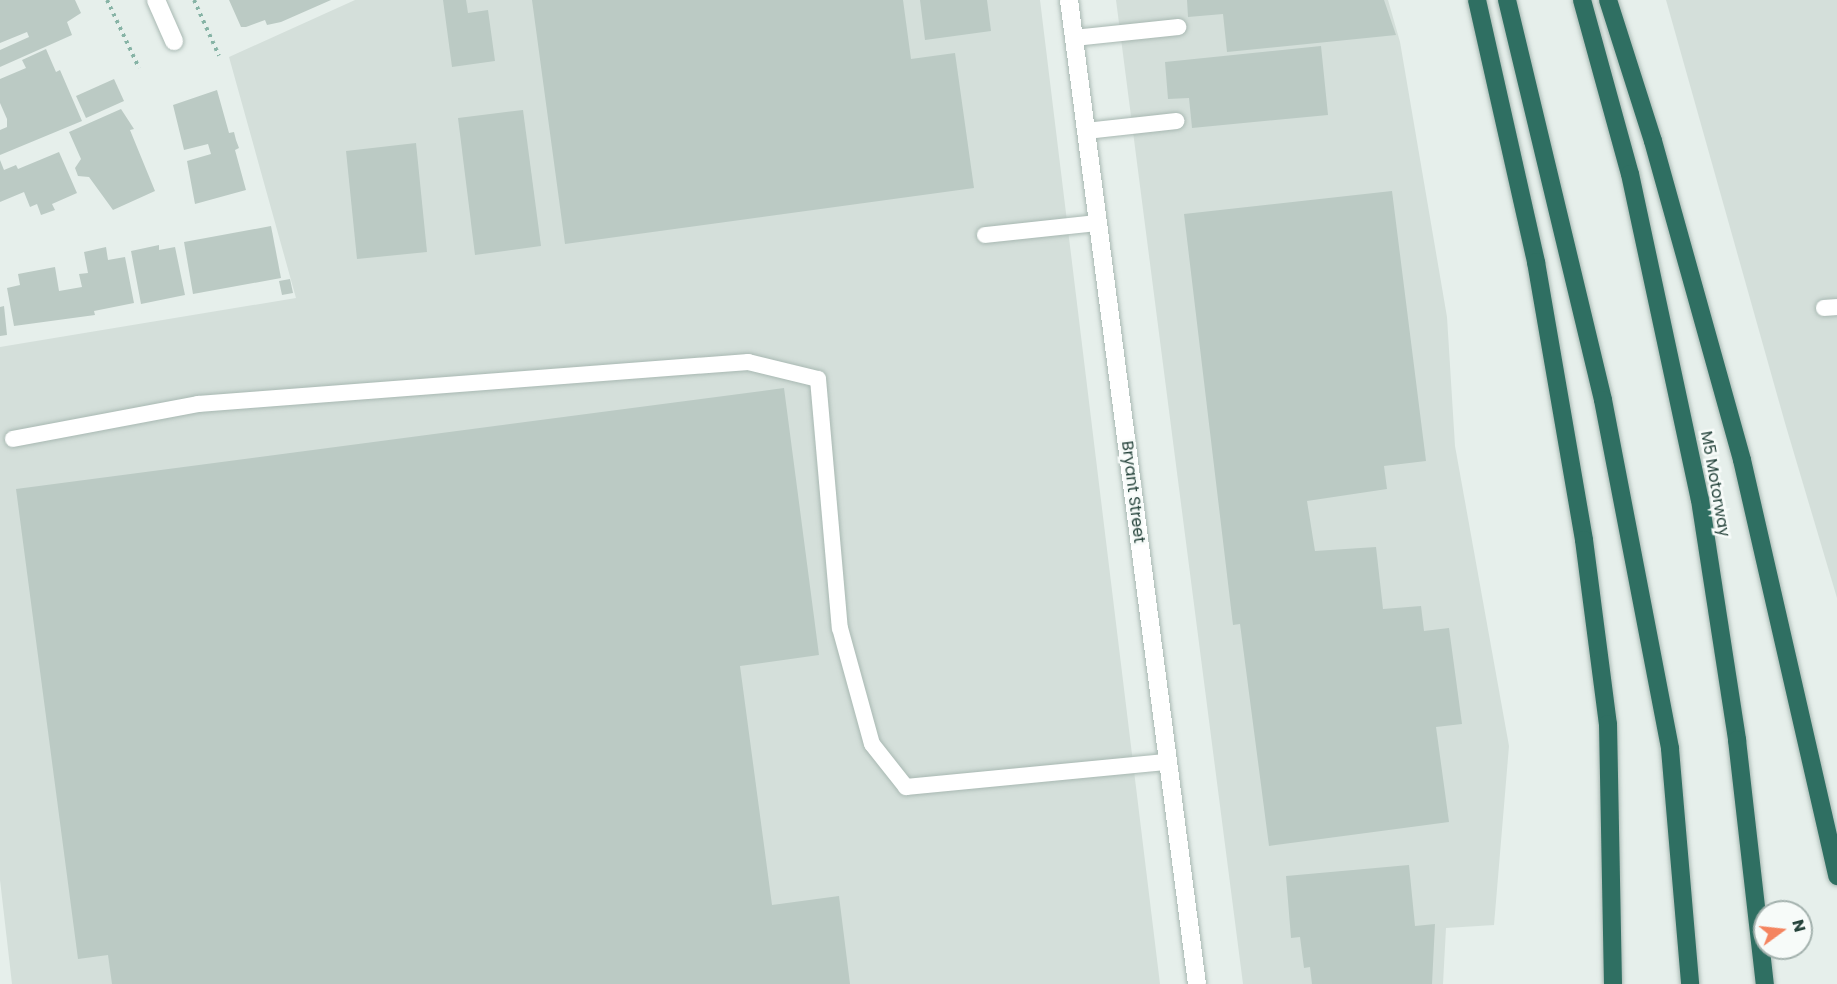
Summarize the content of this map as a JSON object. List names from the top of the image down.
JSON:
{
  "streets": {
    "highway": ["M5 Motorway"],
    "street": ["Bryant Street"]
  },
  "north": "right"
}
